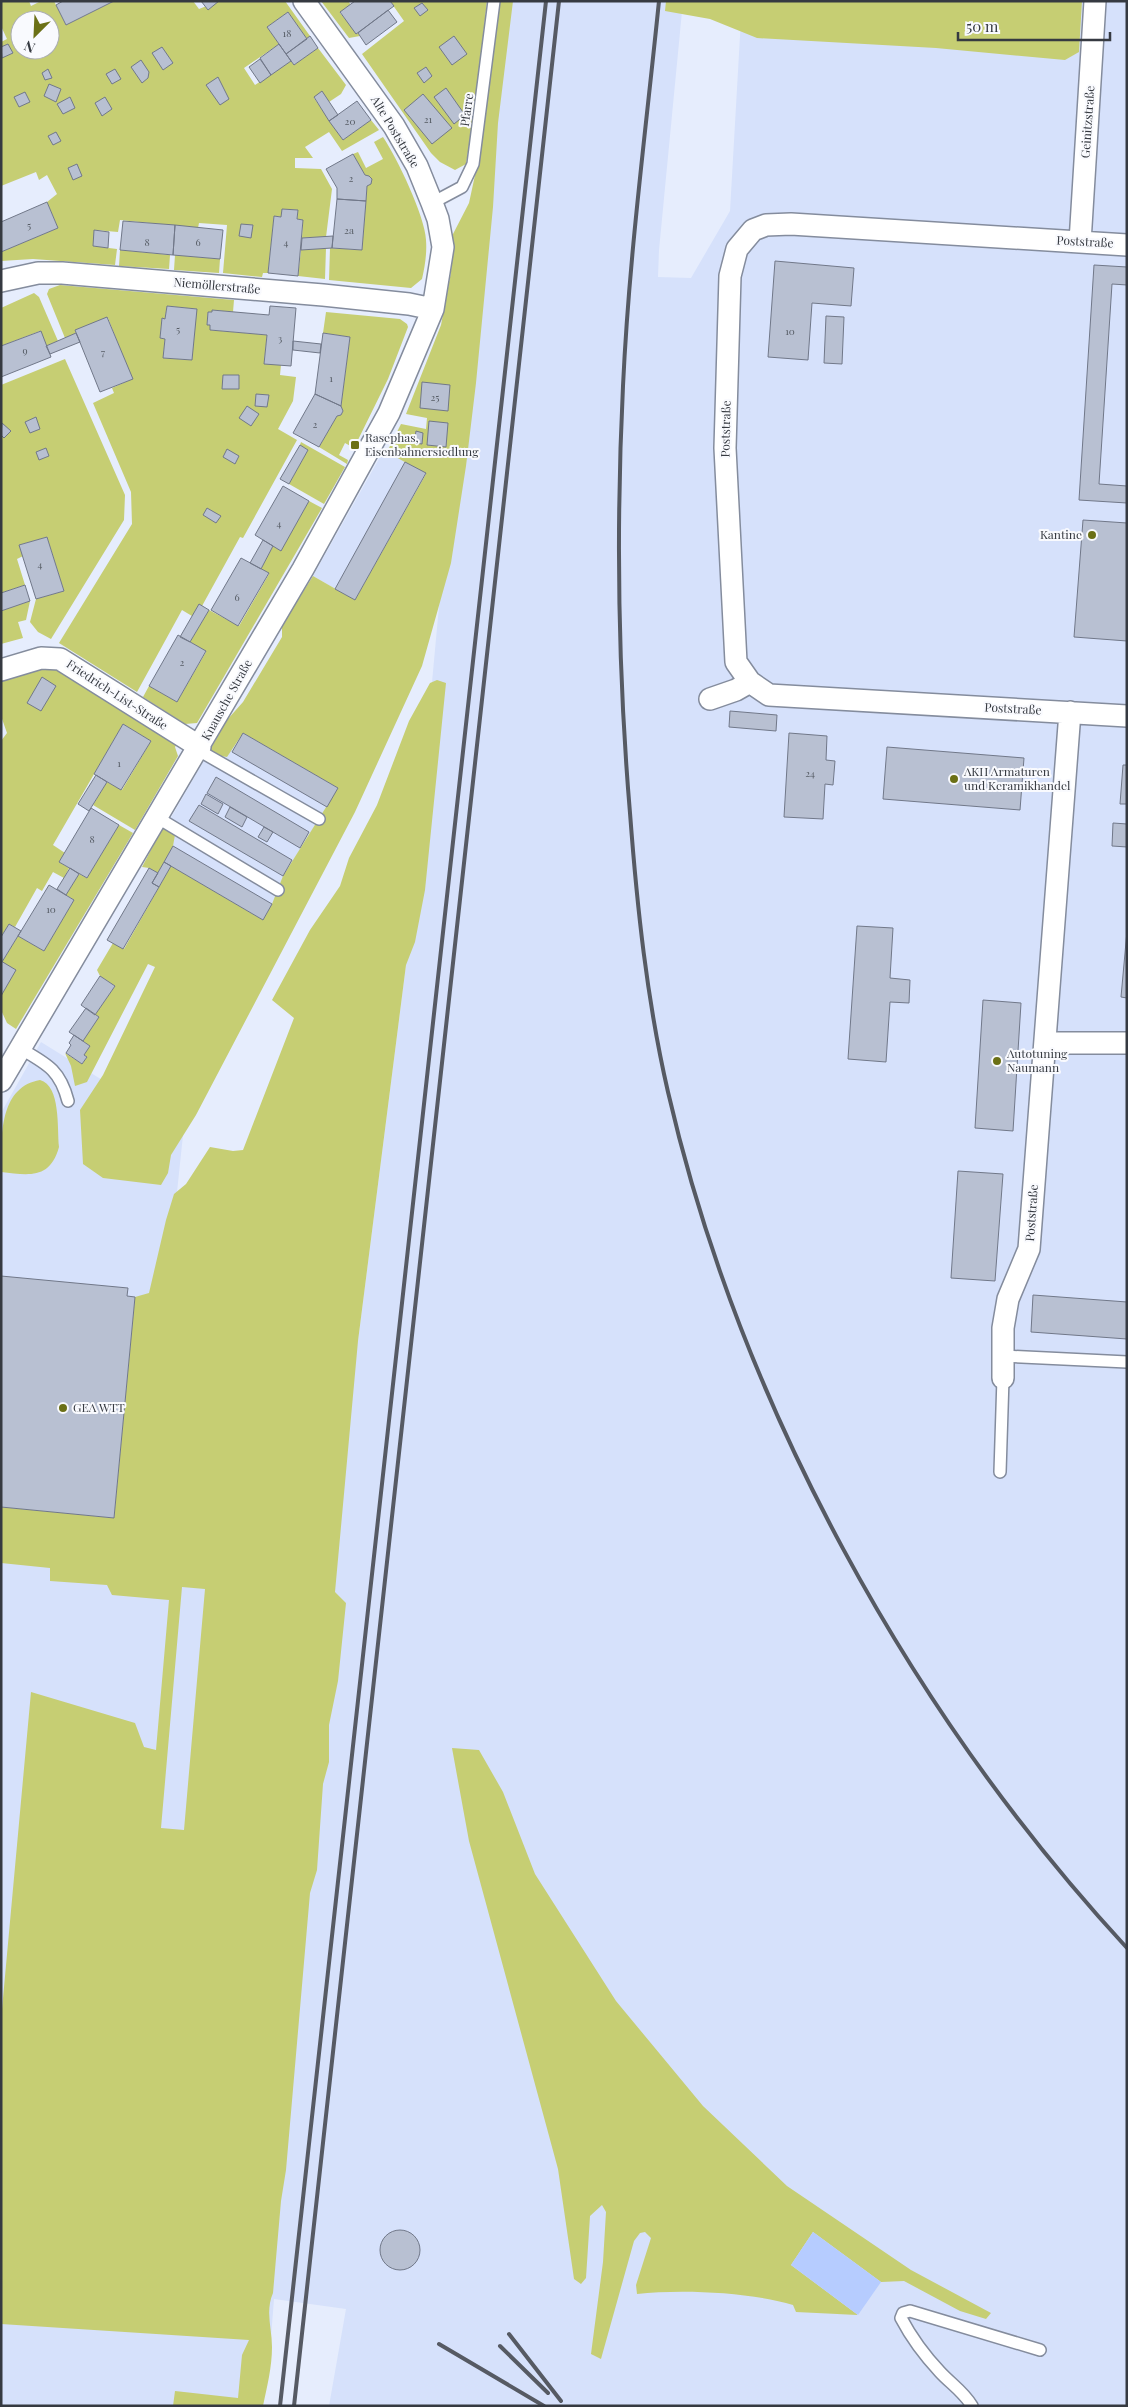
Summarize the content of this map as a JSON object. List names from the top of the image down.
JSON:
{
  "streets": {
    "street": [
      "Geinitzstraße",
      "Alte Poststraße",
      "Poststraße",
      "Niemöllerstraße",
      "Friedrich-List-Straße",
      "Knausche Straße"
    ],
    "lane": ["Pfarre"]
  },
  "crossings": [
    ["Pfarre", "Alte Poststraße"],
    ["Geinitzstraße", "Poststraße"],
    ["Alte Poststraße", "Niemöllerstraße"],
    ["Alte Poststraße", "Knausche Straße"],
    ["Niemöllerstraße", "Knausche Straße"],
    ["Friedrich-List-Straße", "Knausche Straße"]
  ],
  "places": {
    "transit": ["Rasephas, Eisenbahnersiedlung"],
    "other": [
      "Kantine",
      "AKH Armaturen und Keramikhandel",
      "Autotuning Naumann",
      "GEA WTT"
    ]
  },
  "house_numbers": [
    "18",
    "21",
    "20",
    "2",
    "5",
    "2a",
    "8",
    "6",
    "4",
    "5",
    "10",
    "3",
    "9",
    "7",
    "1",
    "25",
    "2",
    "4",
    "4",
    "6",
    "2",
    "1",
    "24",
    "8",
    "10"
  ],
  "scale_bar": "50 m",
  "north": "bottom left"
}
